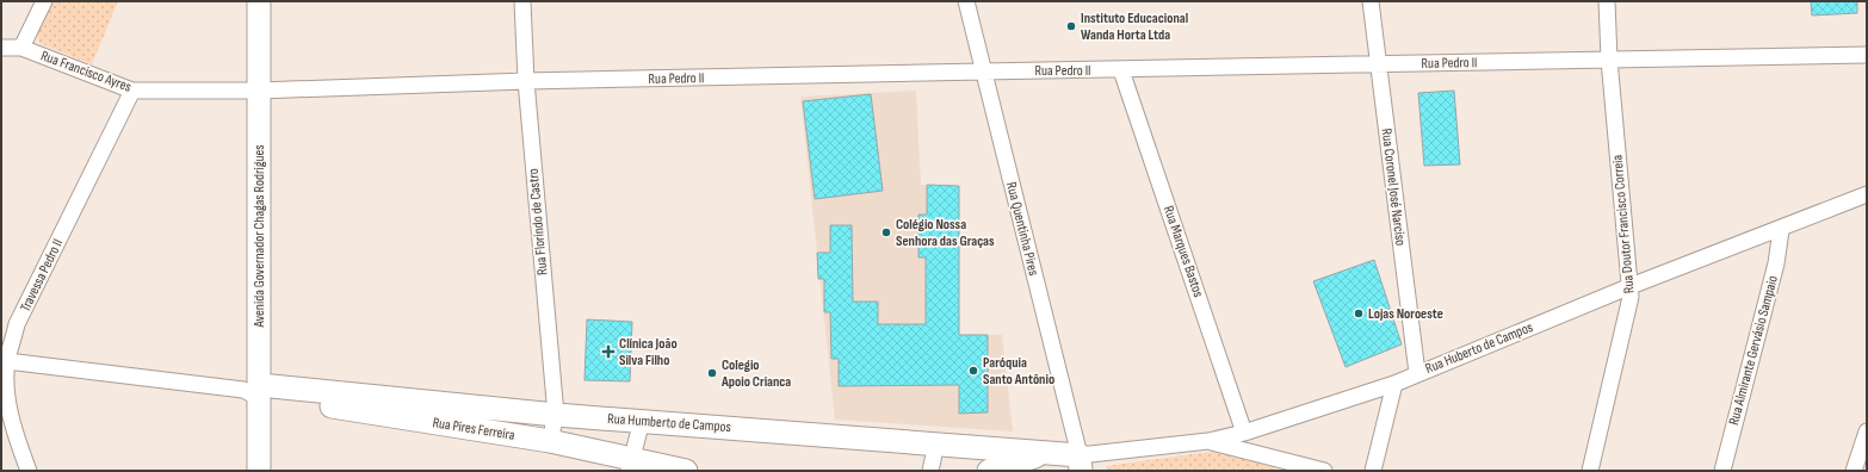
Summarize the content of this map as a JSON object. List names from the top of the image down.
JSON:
{
  "streets": {
    "main road": ["Avenida Governador Chagas Rodrigues", "Rua Humberto de Campos", "Rua Pires Ferreira"],
    "street": [
      "Rua Pedro II",
      "Rua Francisco Ayres",
      "Rua Coronel José Narciso",
      "Rua Florindo de Castro",
      "Rua Doutor Francisco Correia",
      "Rua Quentinha Pires",
      "Rua Marques Bastos",
      "Travessa Pedro II",
      "Rua Huberto de Campos",
      "Rua Almirante Gervásio Sampaio"
    ]
  },
  "crossings": [
    ["Rua Pedro II", "Rua Francisco Ayres"],
    ["Rua Pedro II", "Rua Coronel José Narciso"],
    ["Rua Pedro II", "Rua Florindo de Castro"],
    ["Rua Pedro II", "Rua Doutor Francisco Correia"],
    ["Rua Pedro II", "Rua Quentinha Pires"],
    ["Rua Pedro II", "Avenida Governador Chagas Rodrigues"],
    ["Rua Pedro II", "Rua Marques Bastos"],
    ["Rua Francisco Ayres", "Avenida Governador Chagas Rodrigues"],
    ["Rua Francisco Ayres", "Travessa Pedro II"],
    ["Rua Coronel José Narciso", "Rua Huberto de Campos"],
    ["Rua Florindo de Castro", "Rua Humberto de Campos"],
    ["Rua Florindo de Castro", "Rua Pires Ferreira"],
    ["Rua Doutor Francisco Correia", "Rua Huberto de Campos"],
    ["Rua Quentinha Pires", "Rua Huberto de Campos"],
    ["Rua Quentinha Pires", "Rua Humberto de Campos"],
    ["Avenida Governador Chagas Rodrigues", "Rua Humberto de Campos"],
    ["Avenida Governador Chagas Rodrigues", "Rua Pires Ferreira"],
    ["Rua Marques Bastos", "Rua Huberto de Campos"],
    ["Rua Huberto de Campos", "Rua Almirante Gervásio Sampaio"],
    ["Rua Huberto de Campos", "Rua Humberto de Campos"],
    ["Rua Humberto de Campos", "Rua Pires Ferreira"]
  ],
  "places": {
    "other": [
      "Instituto Educacional Wanda Horta Ltda",
      "Colégio Nossa Senhora das Graças",
      "Lojas Noroeste",
      "Paróquia Santo Antônio",
      "Colegio Apoio Crianca"
    ],
    "health": ["Clínica João Silva Filho"]
  }
}
